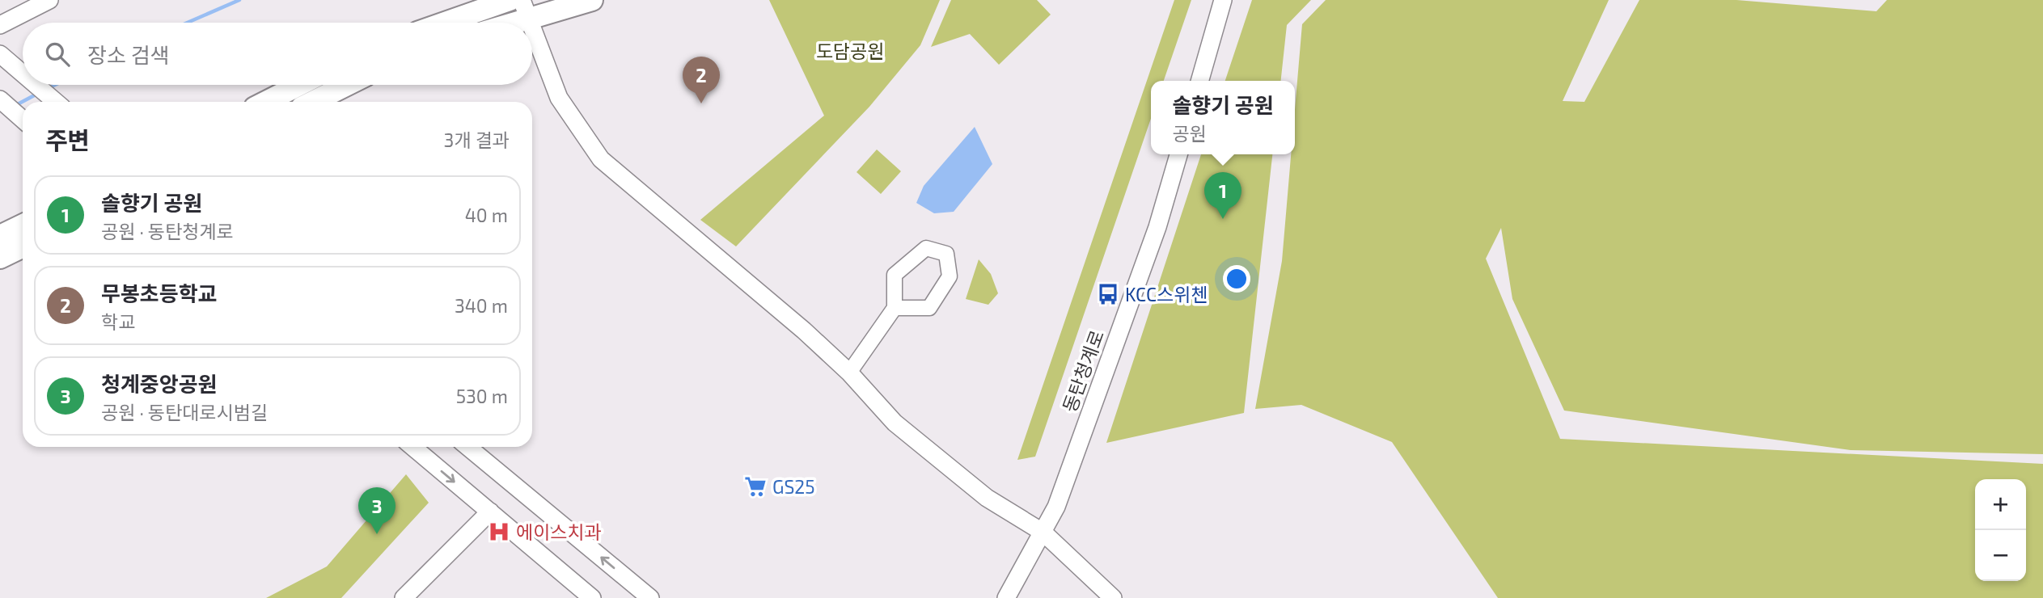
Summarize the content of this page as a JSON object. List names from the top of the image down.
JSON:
{
  "streets": {
    "street": ["동탄청계로"]
  },
  "parks": ["도담공원"],
  "places": {
    "bus stop": ["KCC스위첸"],
    "supermarket": ["GS25"],
    "hospital": ["에이스치과"]
  },
  "page": {
    "search": "장소 검색",
    "pins": ["2", "1", "3"],
    "popup": ["솔향기 공원", "공원"],
    "heading": ["주변", "3개 결과"],
    "list": [
      {
        "mark": "1",
        "name": "솔향기 공원",
        "note": "공원 · 동탄청계로",
        "value": "40 m"
      },
      {
        "mark": "2",
        "name": "무봉초등학교",
        "note": "학교",
        "value": "340 m"
      },
      {
        "mark": "3",
        "name": "청계중앙공원",
        "note": "공원 · 동탄대로시범길",
        "value": "530 m"
      }
    ],
    "map_buttons": ["+", "−"]
  }
}
